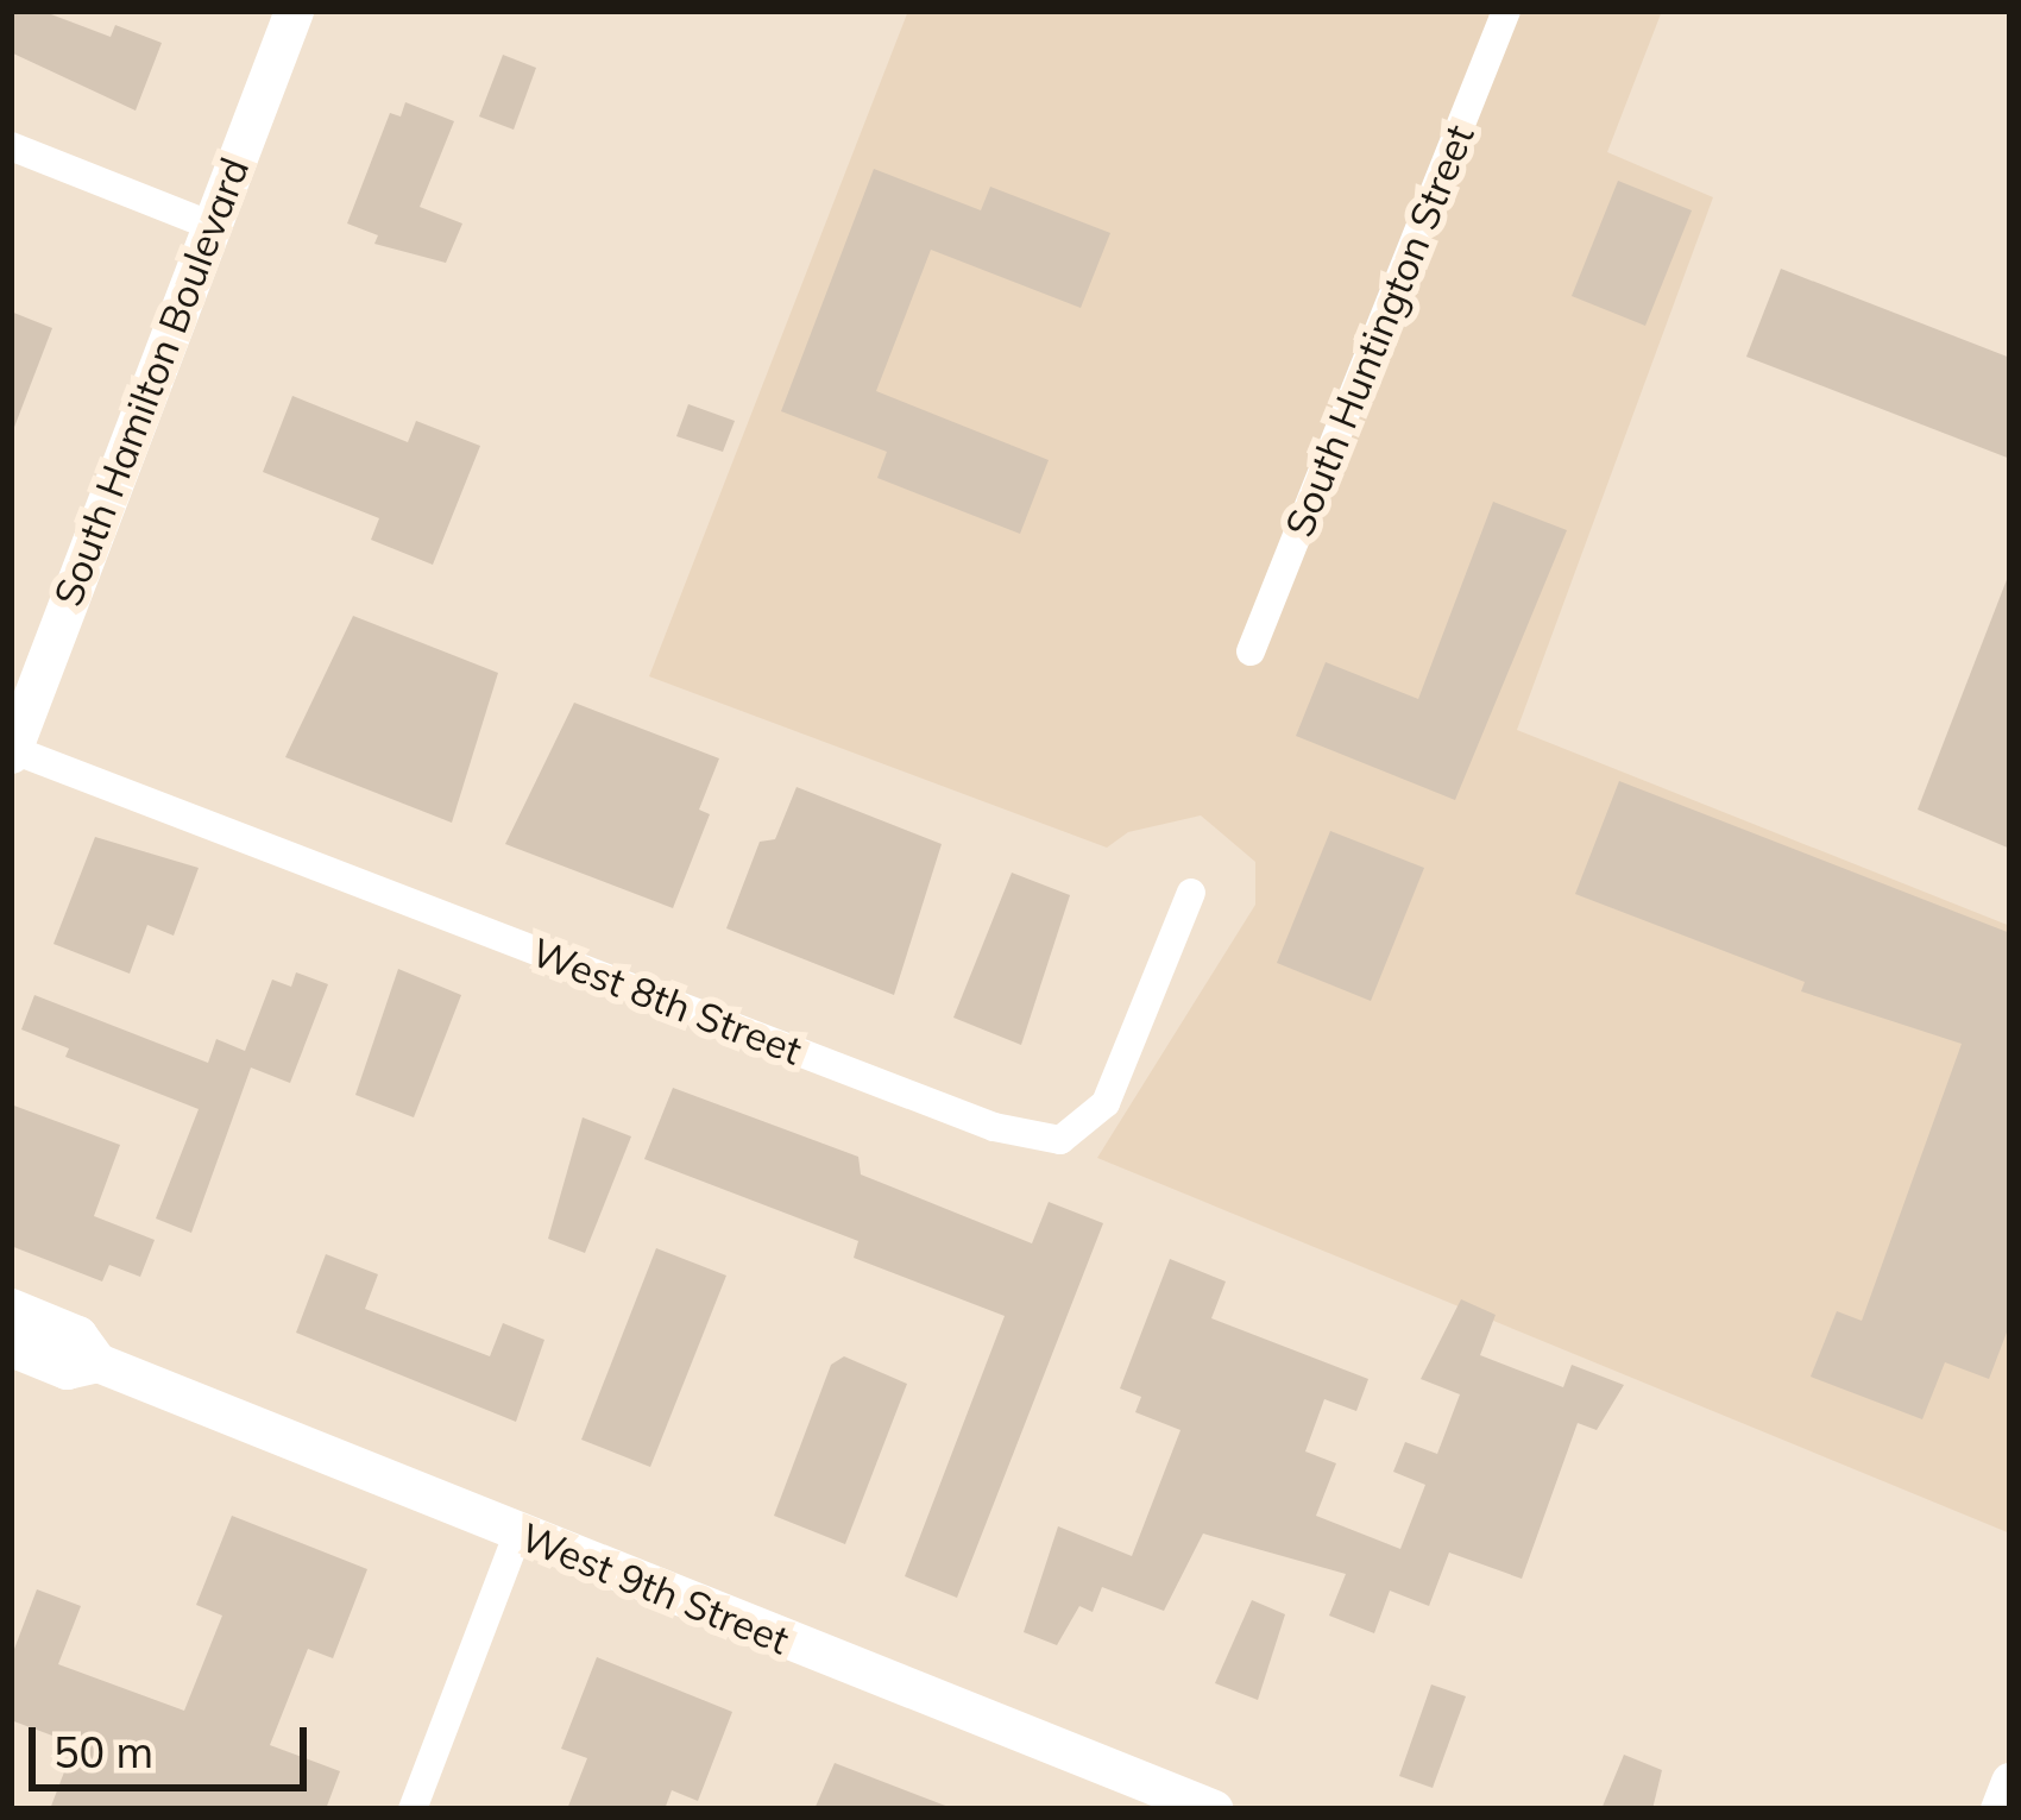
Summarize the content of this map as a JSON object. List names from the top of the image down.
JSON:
{
  "streets": {
    "street": [
      "South Huntington Street",
      "South Hamilton Boulevard",
      "West 8th Street",
      "West 9th Street"
    ]
  },
  "crossings": [
    ["South Hamilton Boulevard", "West 8th Street"]
  ],
  "scale_bar": "50 m"
}
